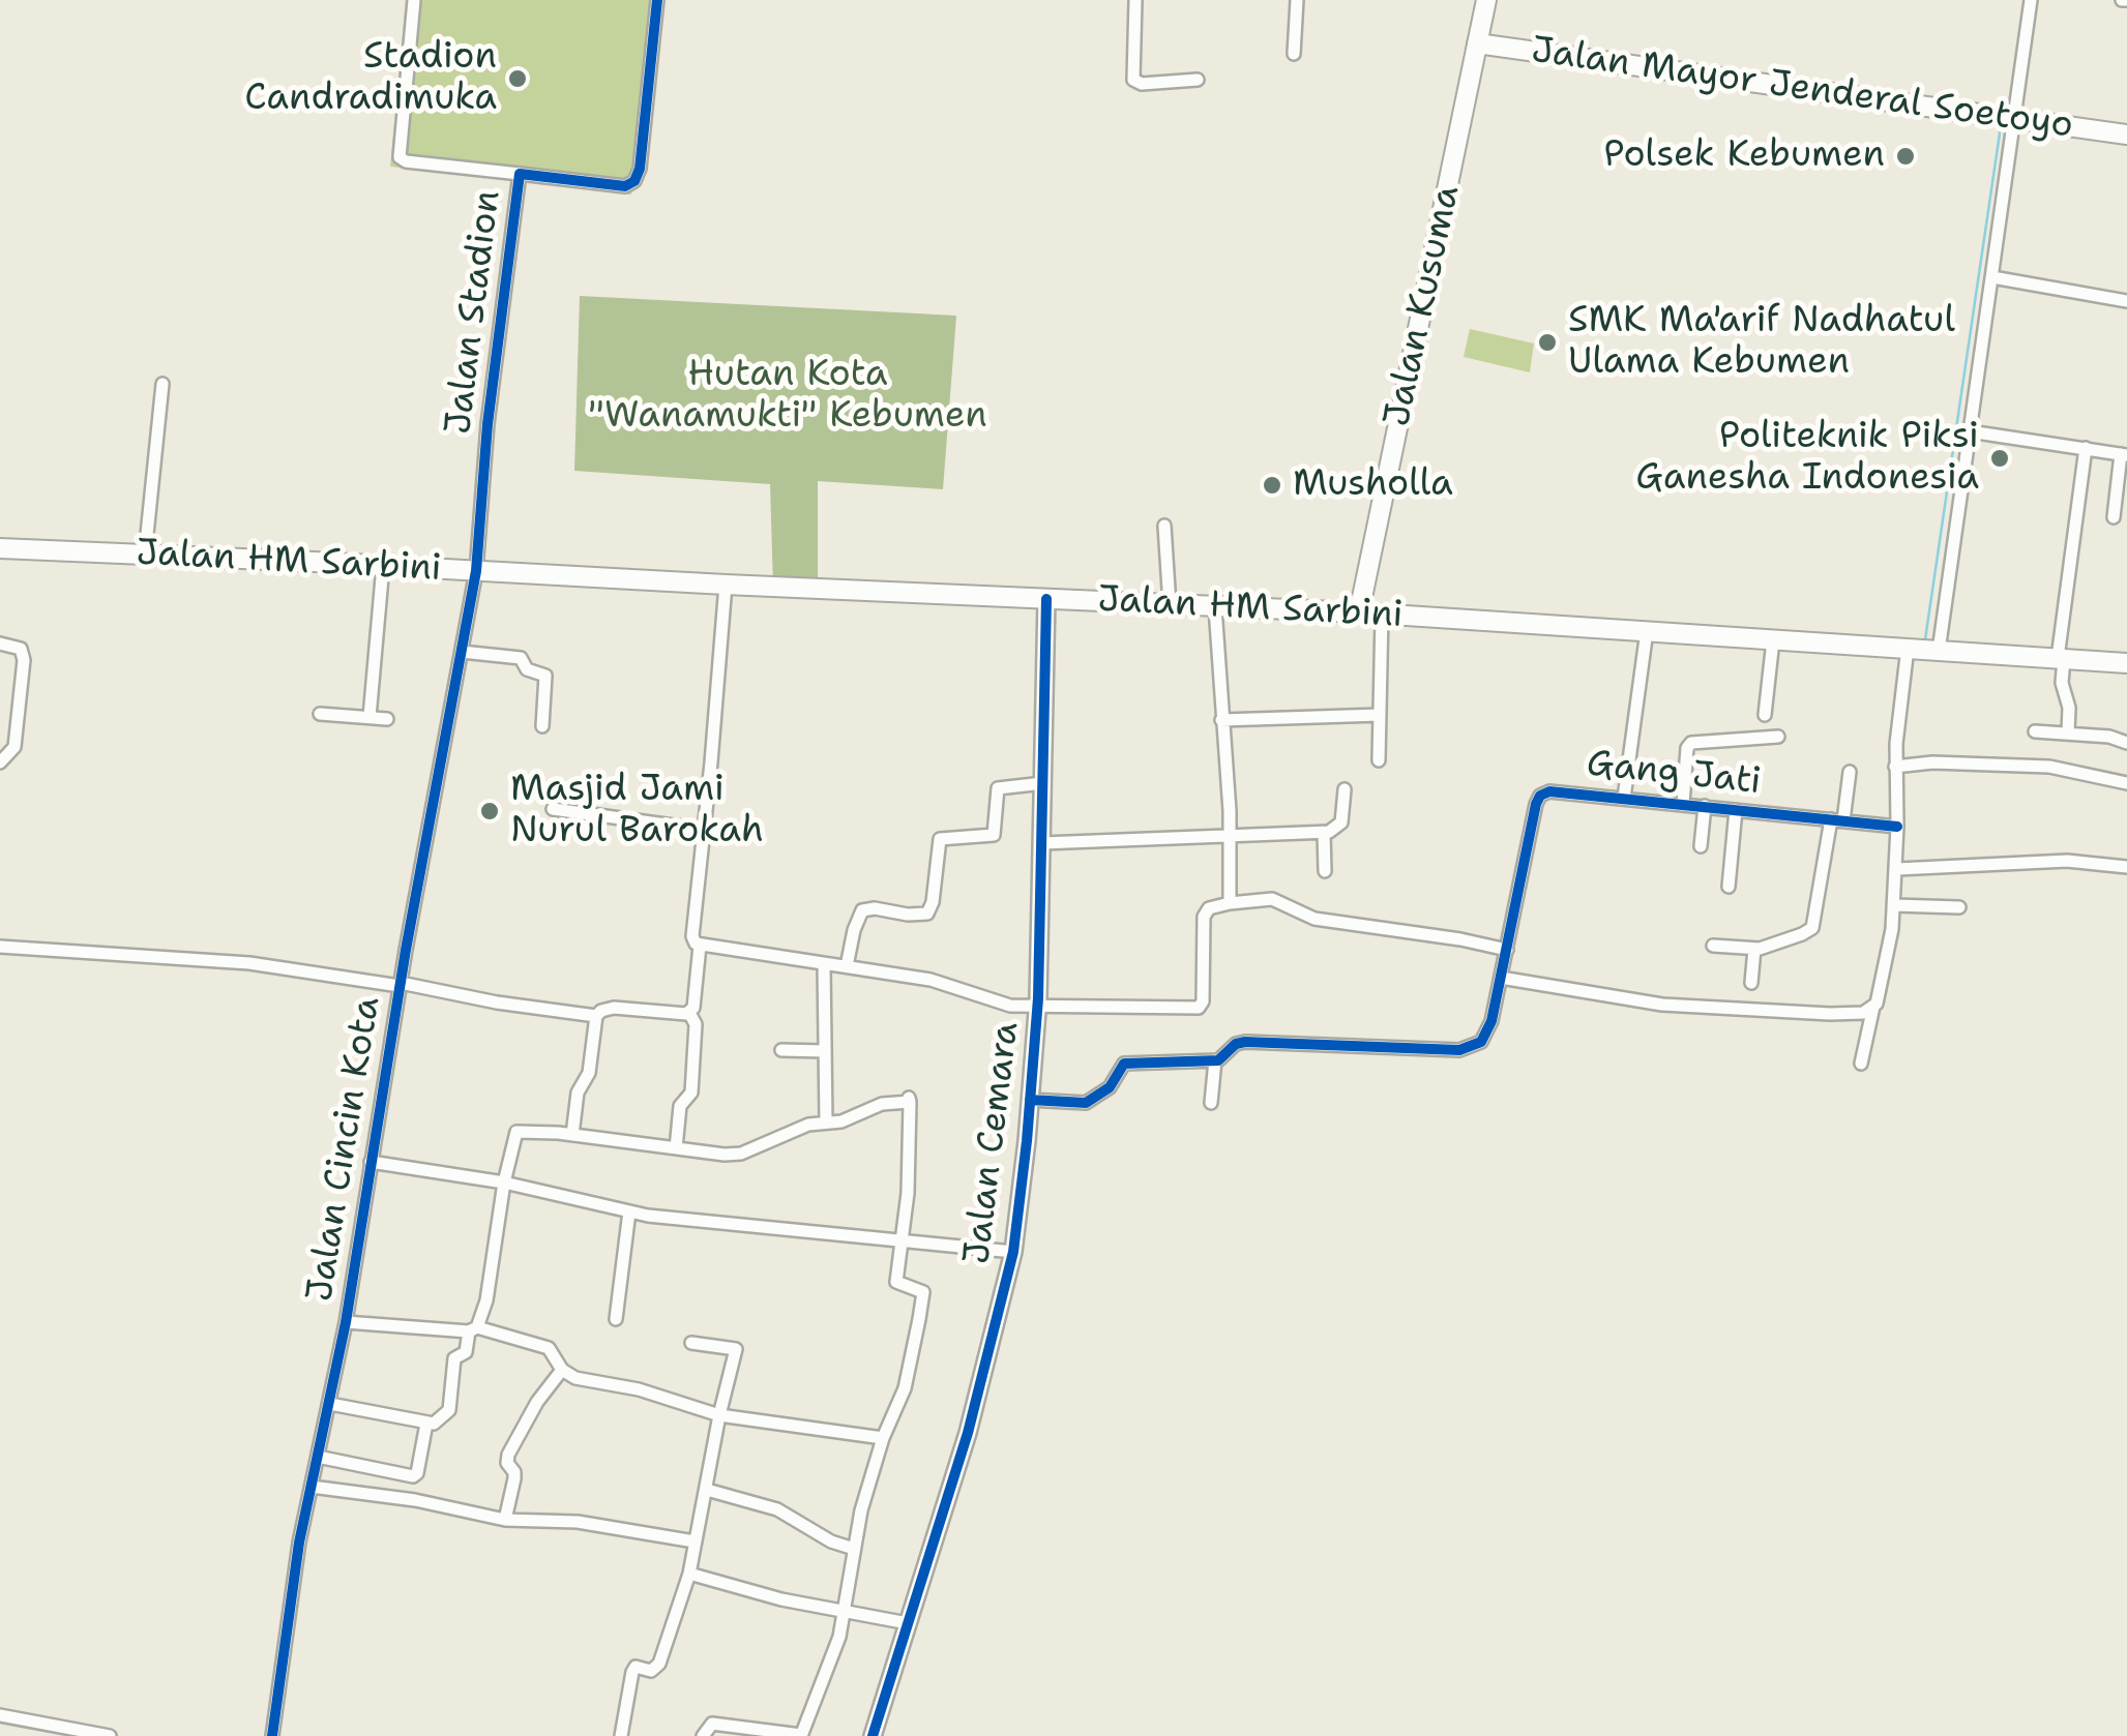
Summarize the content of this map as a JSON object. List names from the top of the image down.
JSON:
{
  "streets": {
    "main road": ["Jalan Mayor Jenderal Soetoyo", "Jalan Kusuma", "Jalan HM Sarbini"],
    "street": [
      "Jalan Stadion",
      "Gang Jati",
      "Jalan Cemara",
      "Jalan Cincin Kota"
    ]
  },
  "crossings": [
    ["Jalan Mayor Jenderal Soetoyo", "Jalan Kusuma"],
    ["Jalan Kusuma", "Jalan HM Sarbini"],
    ["Jalan Stadion", "Jalan HM Sarbini"],
    ["Jalan Stadion", "Jalan Cincin Kota"],
    ["Jalan HM Sarbini", "Jalan Cemara"],
    ["Jalan HM Sarbini", "Jalan Cincin Kota"]
  ],
  "parks": ["Hutan Kota \"Wanamukti\" Kebumen"],
  "places": [
    "Stadion Candradimuka",
    "Polsek Kebumen",
    "SMK Ma'arif Nadhatul Ulama Kebumen",
    "Politeknik Piksi Ganesha Indonesia",
    "Musholla",
    "Masjid Jami Nurul Barokah"
  ]
}
